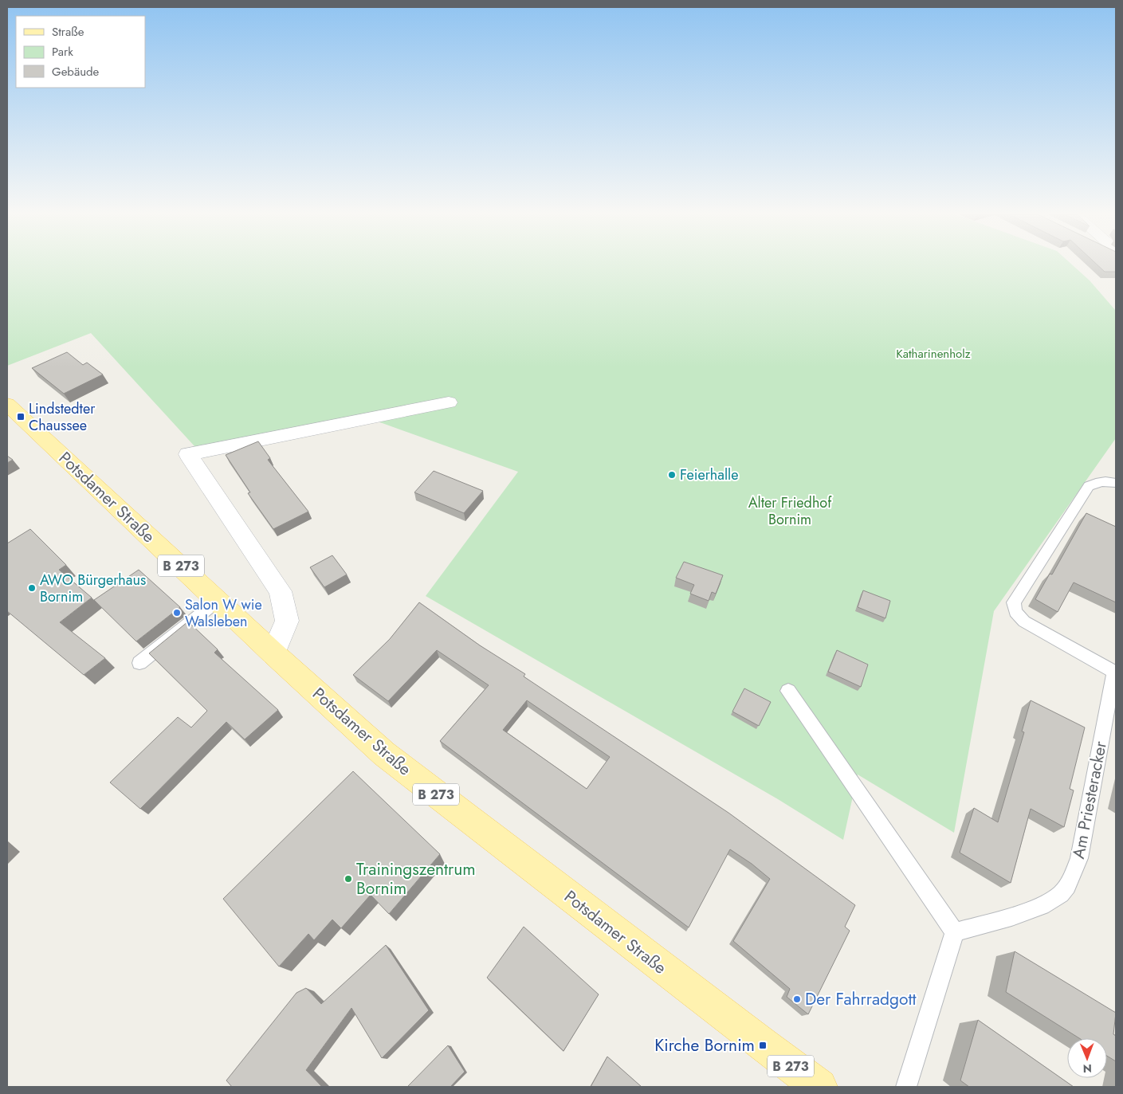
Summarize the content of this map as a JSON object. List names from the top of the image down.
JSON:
{
  "streets": {
    "main road": ["Potsdamer Straße", "B 273"],
    "lane": ["Am Priesteracker"]
  },
  "parks": ["Katharinenholz", "Alter Friedhof Bornim"],
  "places": {
    "transit": ["Lindstedter Chaussee", "Kirche Bornim"],
    "other": [
      "Feierhalle",
      "AWO Bürgerhaus Bornim",
      "Salon W wie Walsleben",
      "Trainingszentrum Bornim",
      "Der Fahrradgott"
    ]
  },
  "legend": ["Straße", "Park", "Gebäude"],
  "north": "bottom"
}
